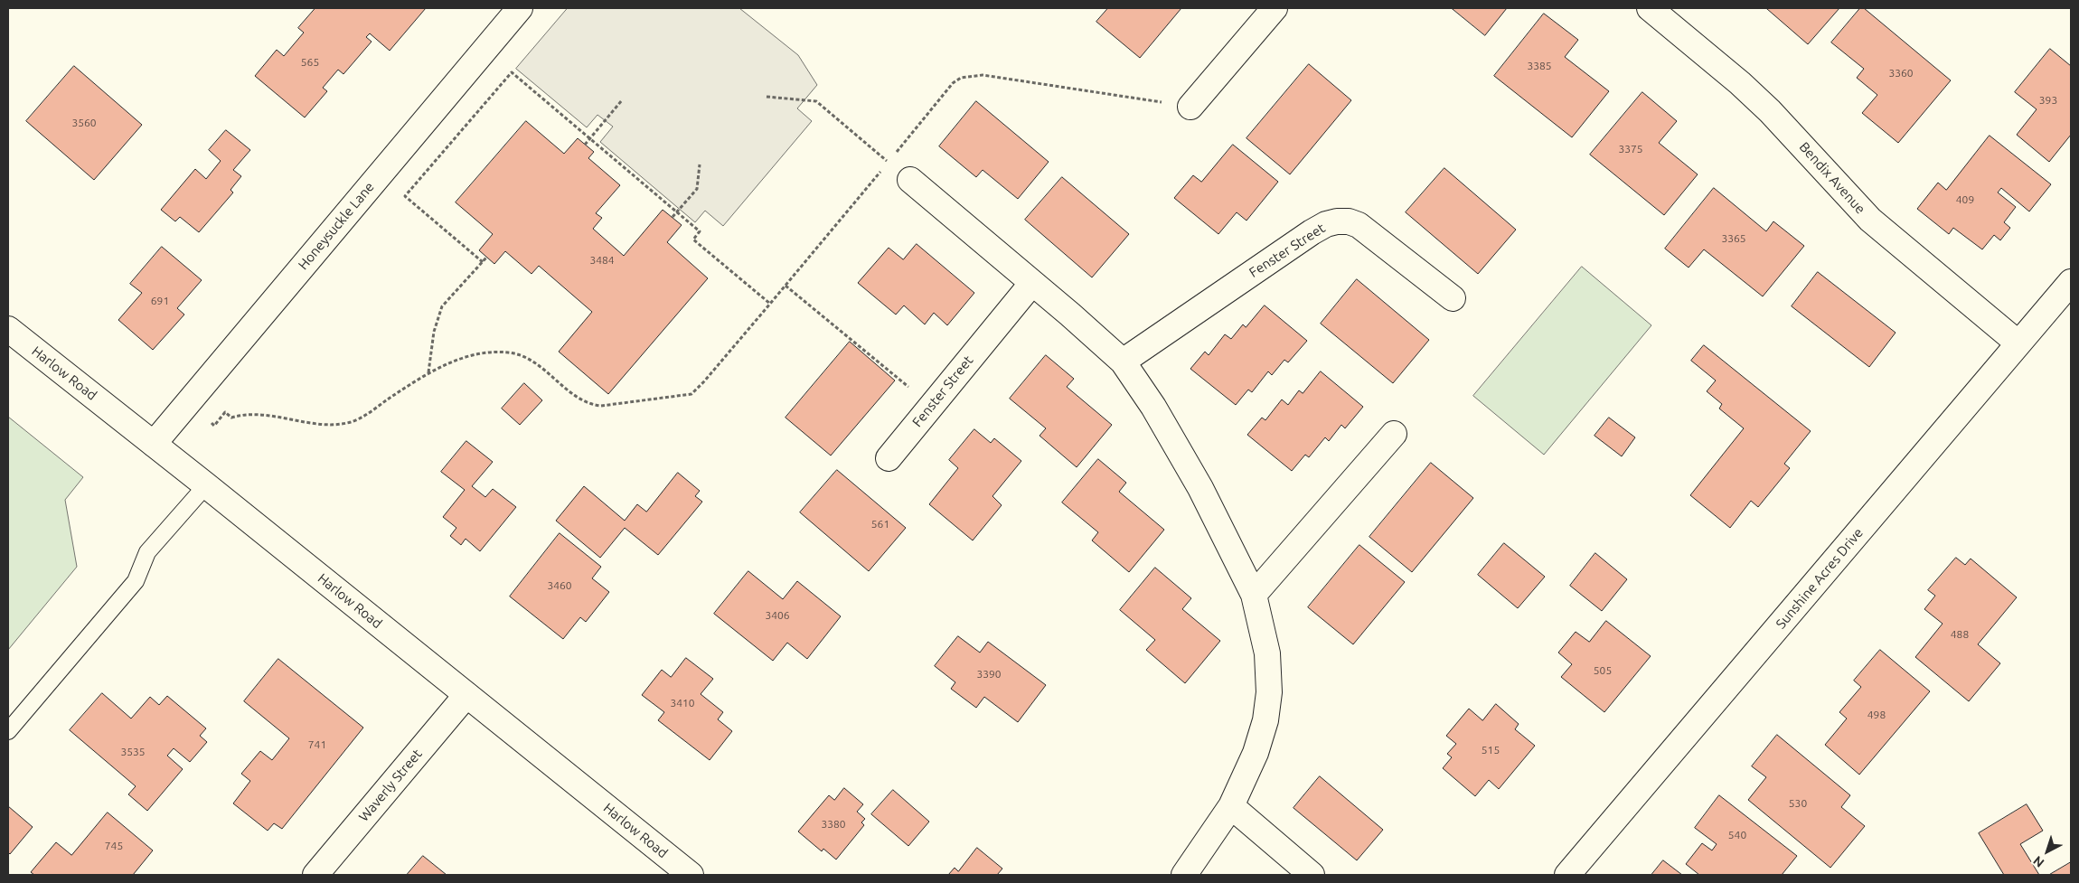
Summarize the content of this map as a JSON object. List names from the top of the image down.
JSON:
{
  "streets": {
    "street": [
      "Bendix Avenue",
      "Honeysuckle Lane",
      "Fenster Street",
      "Harlow Road",
      "Sunshine Acres Drive",
      "Waverly Street"
    ]
  },
  "crossings": [
    ["Bendix Avenue", "Sunshine Acres Drive"],
    ["Honeysuckle Lane", "Harlow Road"],
    ["Harlow Road", "Waverly Street"]
  ],
  "house_numbers": [
    "565",
    "3385",
    "3360",
    "393",
    "3560",
    "3375",
    "409",
    "3365",
    "3484",
    "691",
    "561",
    "3460",
    "3406",
    "488",
    "505",
    "3390",
    "3410",
    "498",
    "741",
    "515",
    "3535",
    "530",
    "3380",
    "540",
    "745"
  ],
  "north": "bottom left"
}
